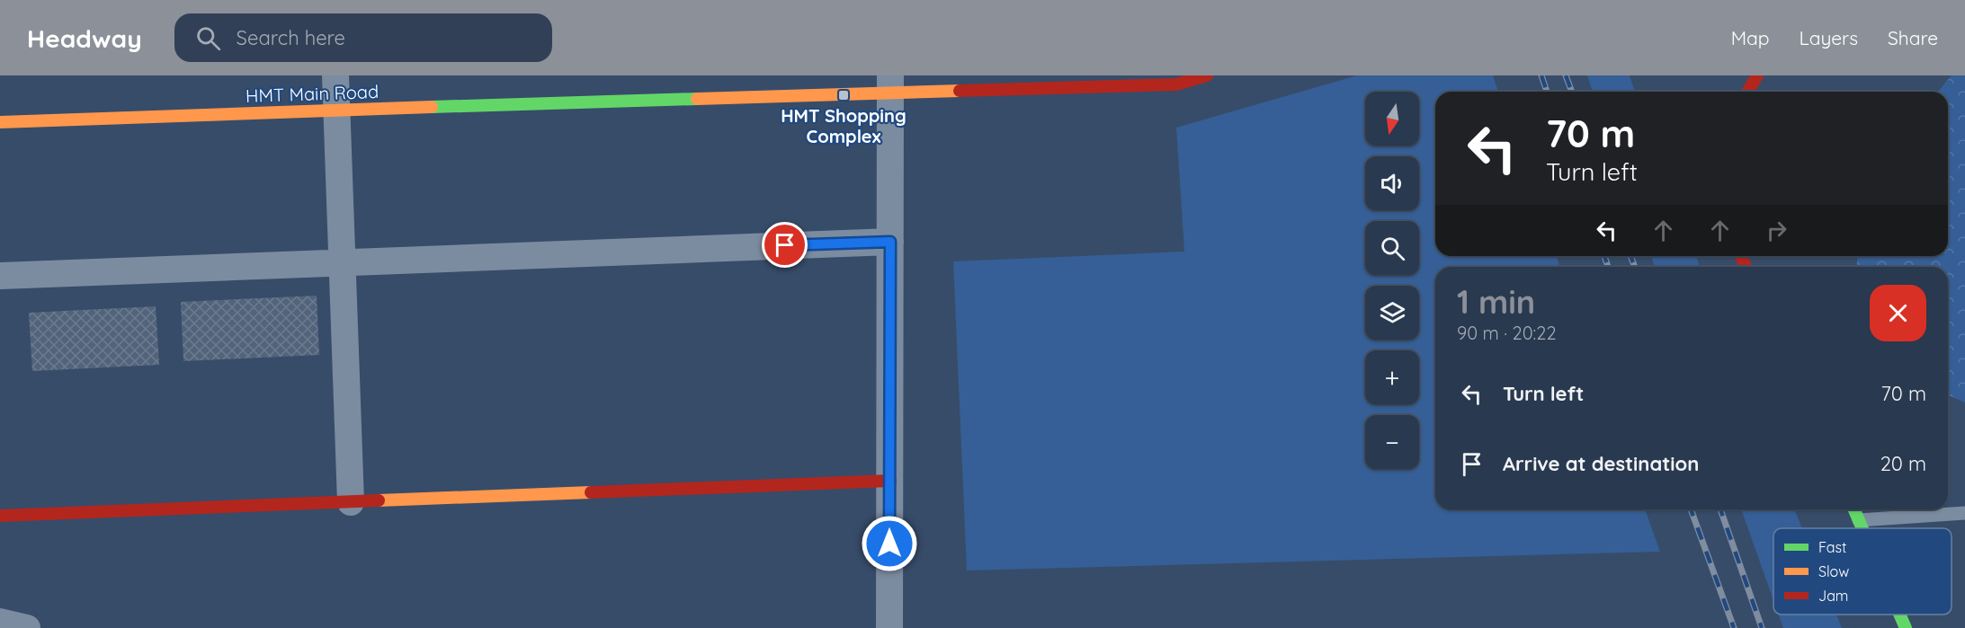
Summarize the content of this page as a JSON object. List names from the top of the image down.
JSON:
{
  "streets": {
    "street": ["HMT Main Road"]
  },
  "places": {
    "transit": ["HMT Shopping Complex"]
  },
  "legend": ["Fast", "Slow", "Jam"],
  "north": "bottom",
  "page": {
    "header": "Headway",
    "search": "Search here",
    "nav": ["Map", "Layers", "Share"],
    "map_buttons": ["+", "−"],
    "turn": ["70 m", "Turn left"],
    "heading": ["1 min", "90 m · 20:22"],
    "list": [
      {
        "name": "Turn left",
        "value": "70 m"
      },
      {
        "name": "Arrive at destination",
        "value": "20 m"
      }
    ]
  }
}
